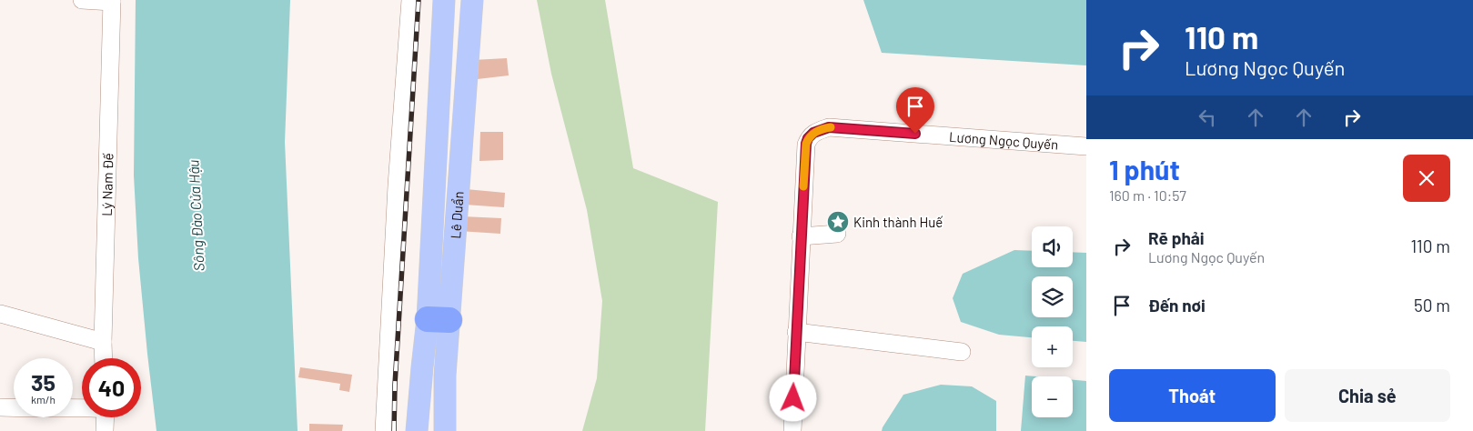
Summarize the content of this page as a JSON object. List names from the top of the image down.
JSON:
{
  "streets": {
    "main road": ["Lê Duẩn"],
    "street": ["Lương Ngọc Quyến", "Lý Nam Đế"]
  },
  "water": ["Sông Đào Cửa Hậu"],
  "places": {
    "place": ["Kinh thành Huế"]
  },
  "page": {
    "turn": ["110 m", "Lương Ngọc Quyến"],
    "heading": ["1 phút", "160 m · 10:57"],
    "list": [
      {
        "name": "Rẽ phải",
        "note": "Lương Ngọc Quyến",
        "value": "110 m"
      },
      {
        "name": "Đến nơi",
        "value": "50 m"
      }
    ],
    "map_buttons": ["+", "−"],
    "speed": "35 km/h",
    "limit": "40",
    "buttons": ["Thoát", "Chia sẻ"]
  }
}
